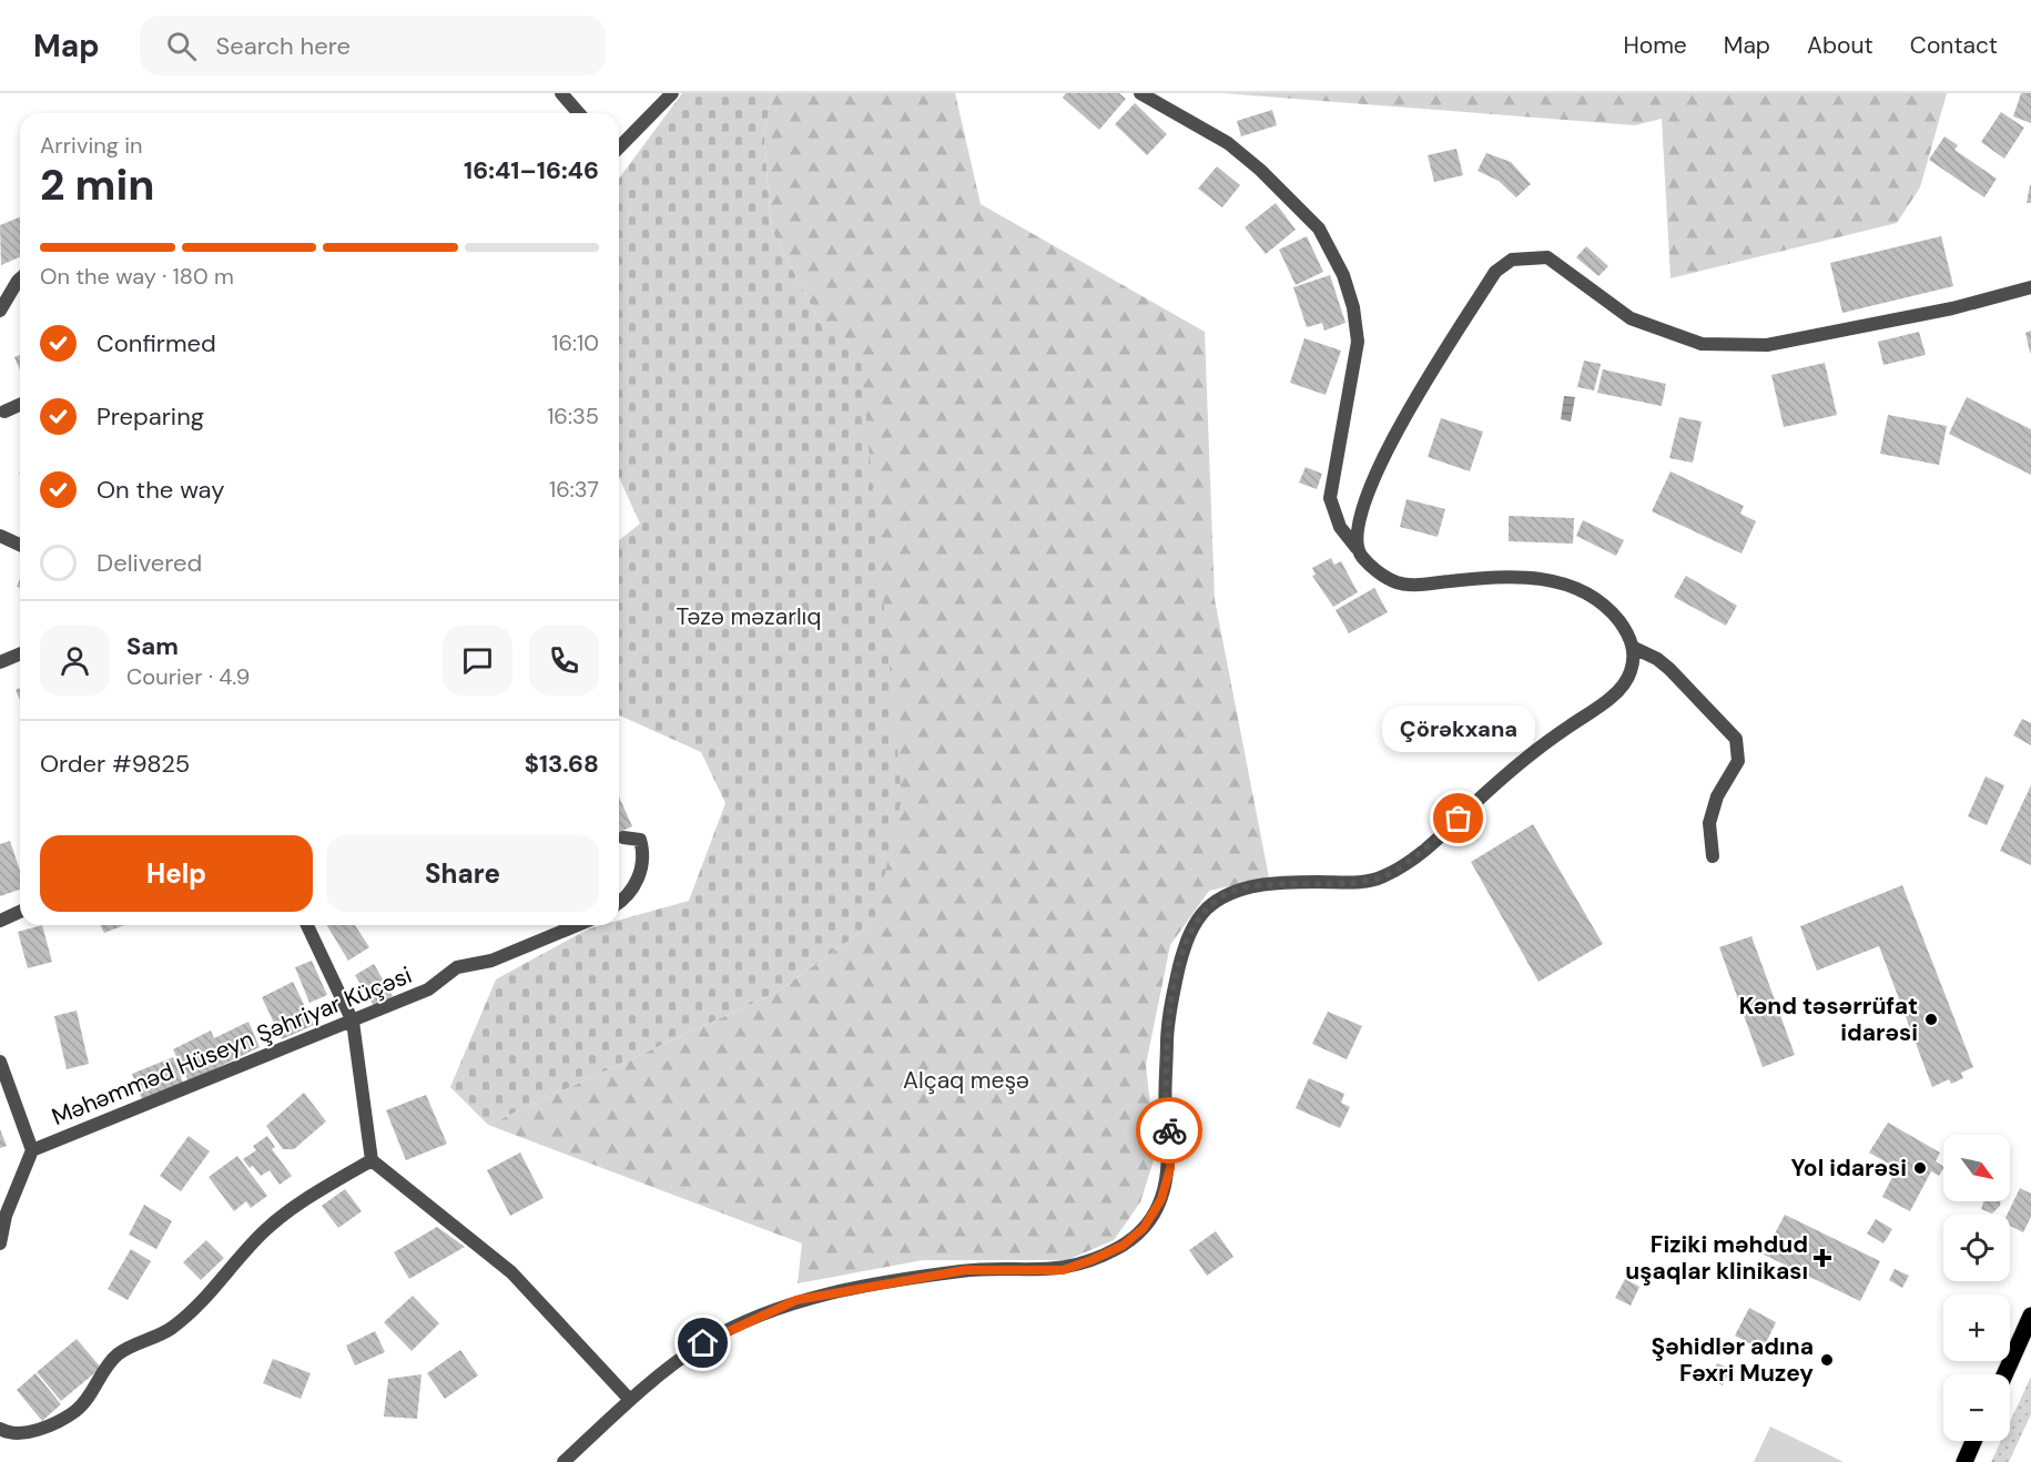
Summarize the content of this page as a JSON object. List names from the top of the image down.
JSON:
{
  "streets": {
    "street": ["Məhəmməd Hüseyn Şəhriyar Küçəsi"]
  },
  "parks": ["Təzə məzarlıq", "Alçaq meşə"],
  "places": {
    "other": [
      "Çörəkxana",
      "Kənd təsərrüfat idarəsi",
      "Yol idarəsi",
      "Şəhidlər adına Fəxri Muzey"
    ],
    "health": ["Fiziki məhdud uşaqlar klinikası"]
  },
  "north": "bottom right",
  "page": {
    "header": "Map",
    "search": "Search here",
    "nav": [
      "Home",
      "Map",
      "About",
      "Contact"
    ],
    "heading": ["2 min", "Arriving in", "16:41–16:46"],
    "panel": [
      "Sam",
      "Courier · 4.9",
      "Order #9825",
      "$13.68"
    ],
    "bar": "On the way · 180 m",
    "list": [
      ["Confirmed", "16:10"],
      ["Preparing", "16:35"],
      ["On the way", "16:37"],
      "Delivered"
    ],
    "bubble": "Çörəkxana",
    "buttons": ["Help", "Share"],
    "map_buttons": ["+", "−"]
  }
}
